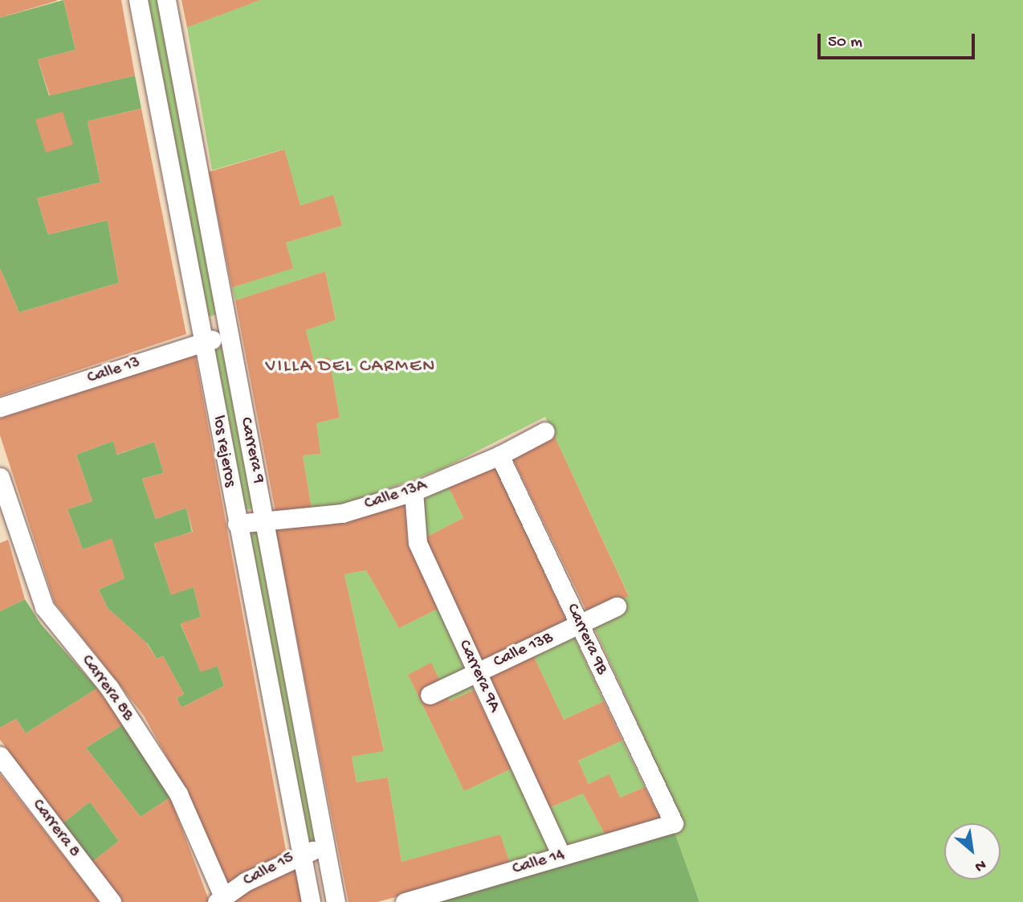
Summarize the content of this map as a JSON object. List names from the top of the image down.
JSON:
{
  "streets": {
    "street": [
      "Calle 13",
      "Carrera 9",
      "los rejeros",
      "Calle 13A",
      "Carrera 9B",
      "Calle 13B",
      "Carrera 9A",
      "Carrera 8B",
      "Carrera 8",
      "Calle 14",
      "Calle 15"
    ]
  },
  "crossings": [
    ["Calle 13", "Carrera 9"],
    ["Calle 13", "los rejeros"],
    ["Carrera 9", "Calle 13A"],
    ["Carrera 9", "Calle 15"],
    ["los rejeros", "Calle 13A"],
    ["los rejeros", "Calle 15"],
    ["Calle 13A", "Carrera 9B"],
    ["Calle 13A", "Carrera 9A"],
    ["Carrera 9B", "Calle 13B"],
    ["Carrera 9B", "Calle 14"],
    ["Calle 13B", "Carrera 9A"],
    ["Carrera 9A", "Calle 14"],
    ["Carrera 8B", "Calle 15"]
  ],
  "districts": ["VILLA DEL CARMEN"],
  "scale_bar": "50 m",
  "north": "bottom right"
}
